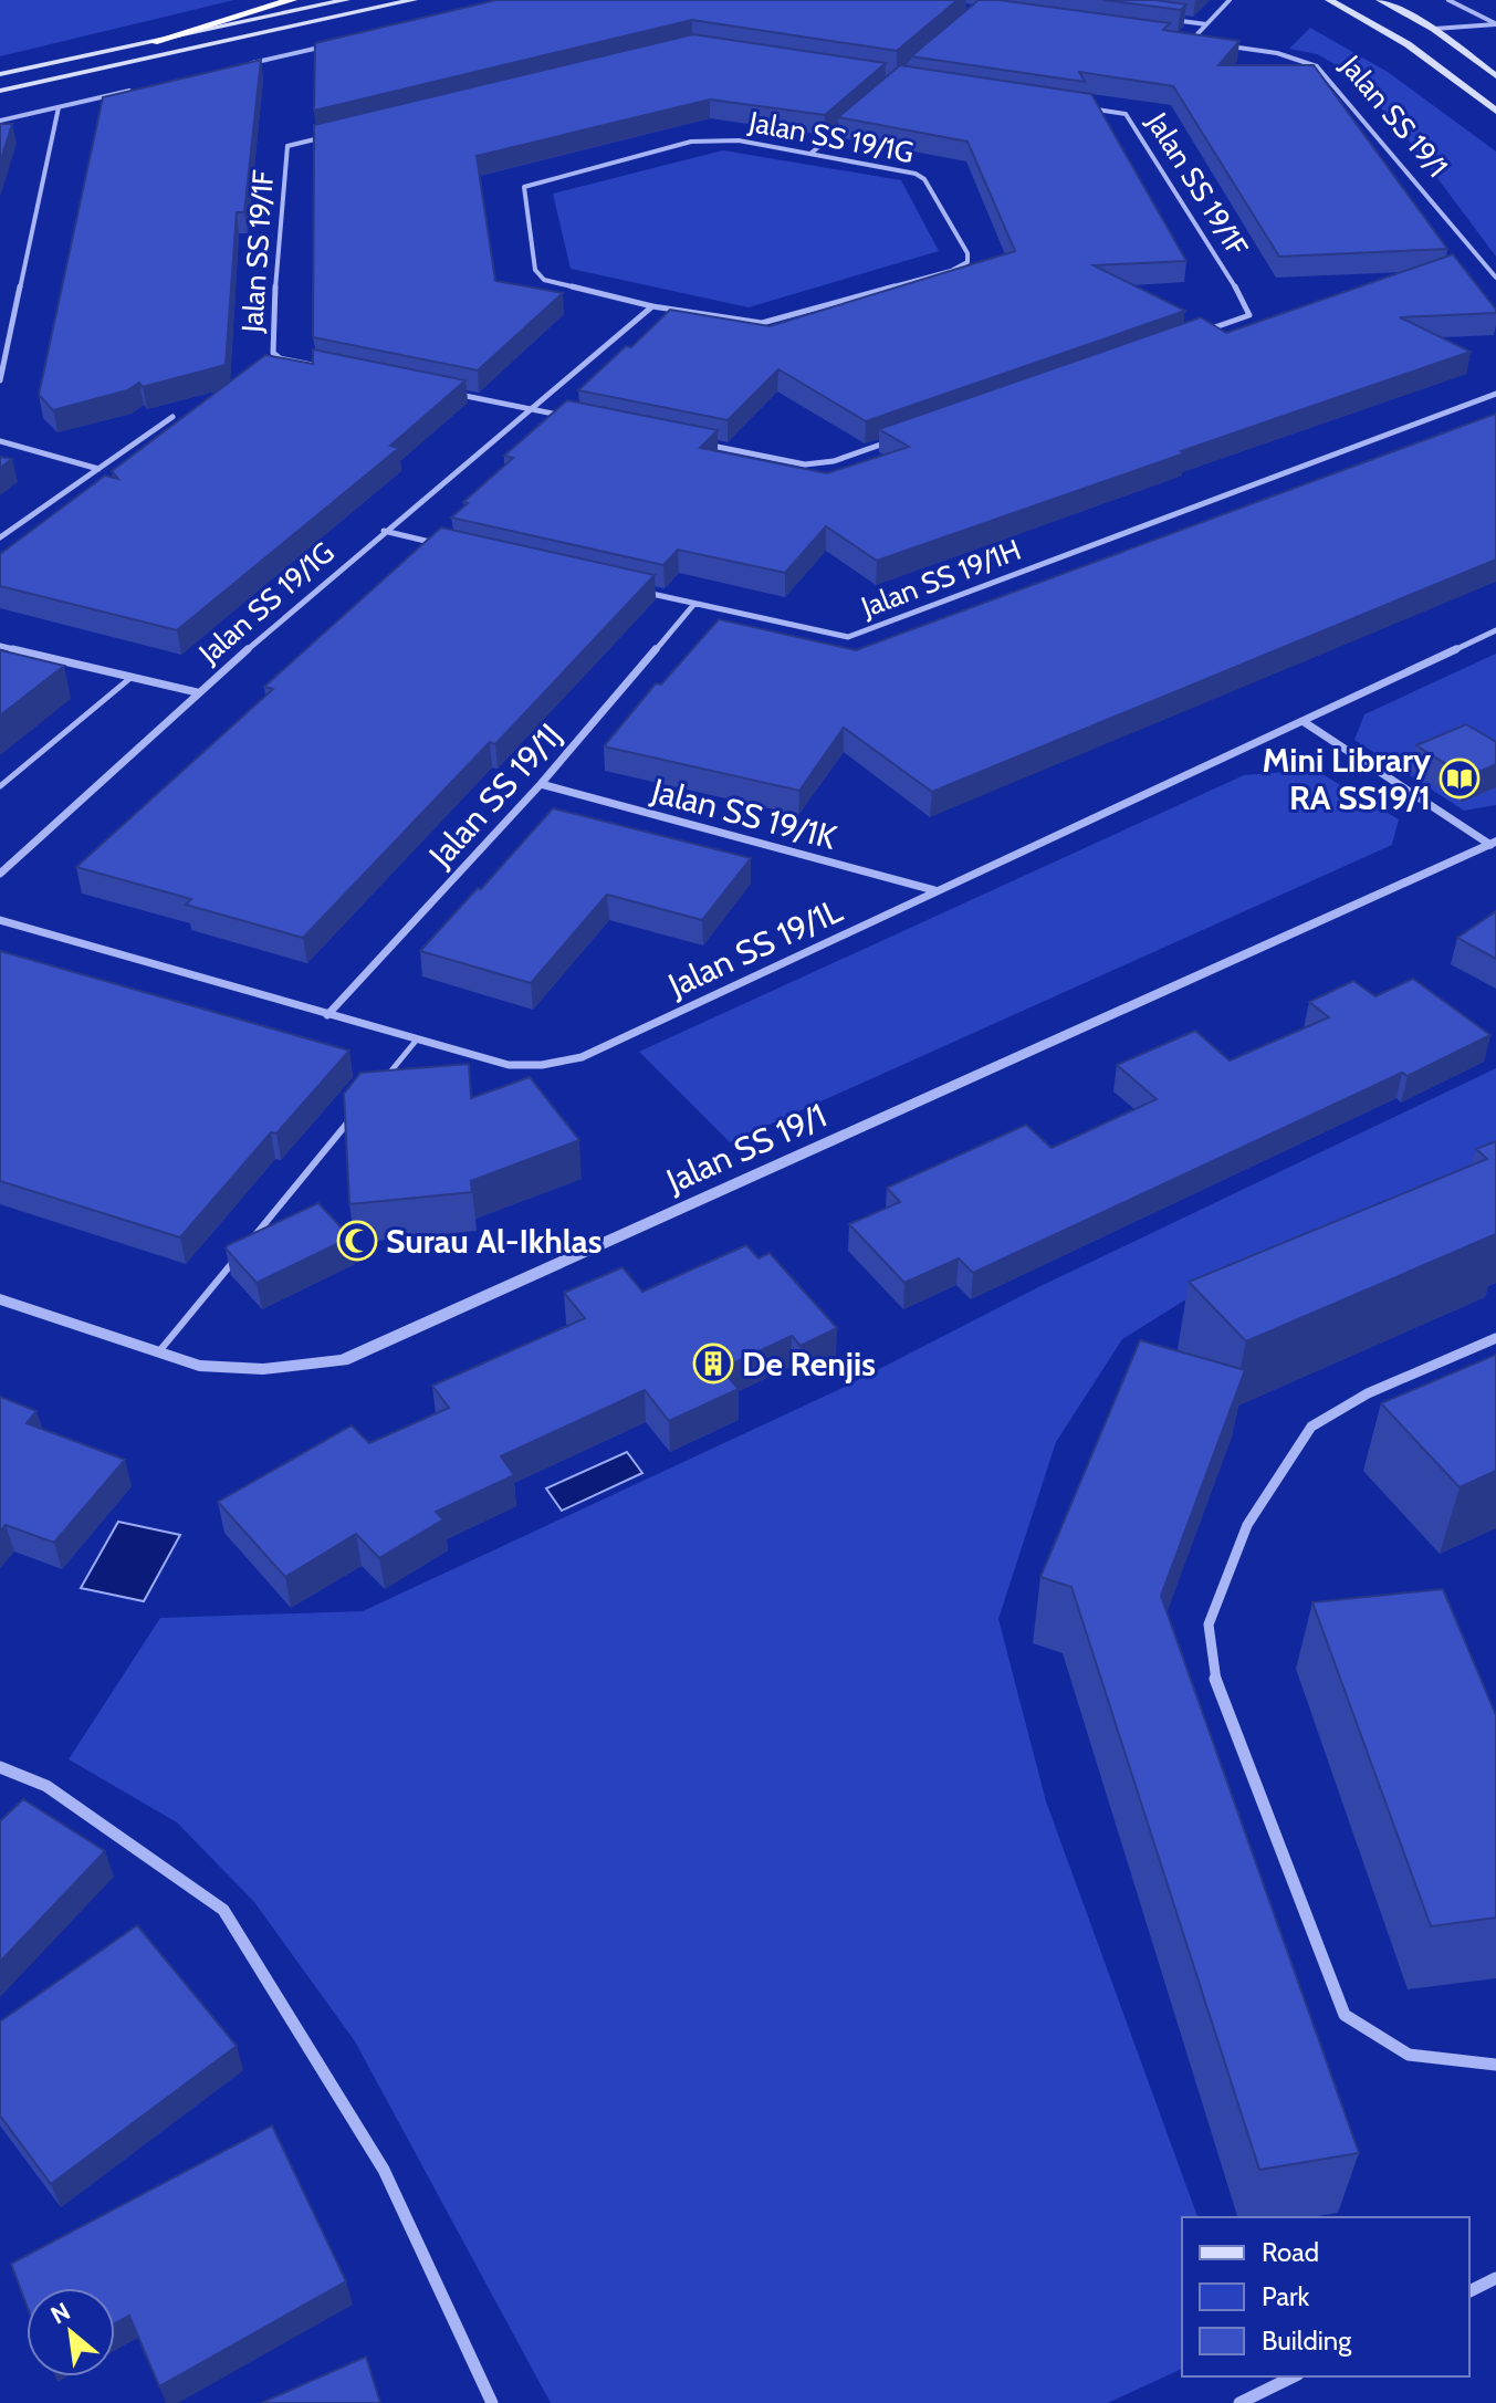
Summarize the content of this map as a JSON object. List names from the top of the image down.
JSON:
{
  "streets": {
    "street": [
      "Jalan SS 19/1",
      "Jalan SS 19/1G",
      "Jalan SS 19/1F",
      "Jalan SS 19/1H",
      "Jalan SS 19/1J",
      "Jalan SS 19/1K",
      "Jalan SS 19/1L"
    ]
  },
  "crossings": [
    ["Jalan SS 19/1G", "Jalan SS 19/1F"],
    ["Jalan SS 19/1H", "Jalan SS 19/1J"],
    ["Jalan SS 19/1J", "Jalan SS 19/1K"],
    ["Jalan SS 19/1J", "Jalan SS 19/1L"],
    ["Jalan SS 19/1K", "Jalan SS 19/1L"]
  ],
  "places": {
    "library": ["Mini Library RA SS19/1"],
    "mosque": ["Surau Al-Ikhlas"],
    "building": ["De Renjis"]
  },
  "legend": ["Road", "Park", "Building"],
  "north": "top left"
}
